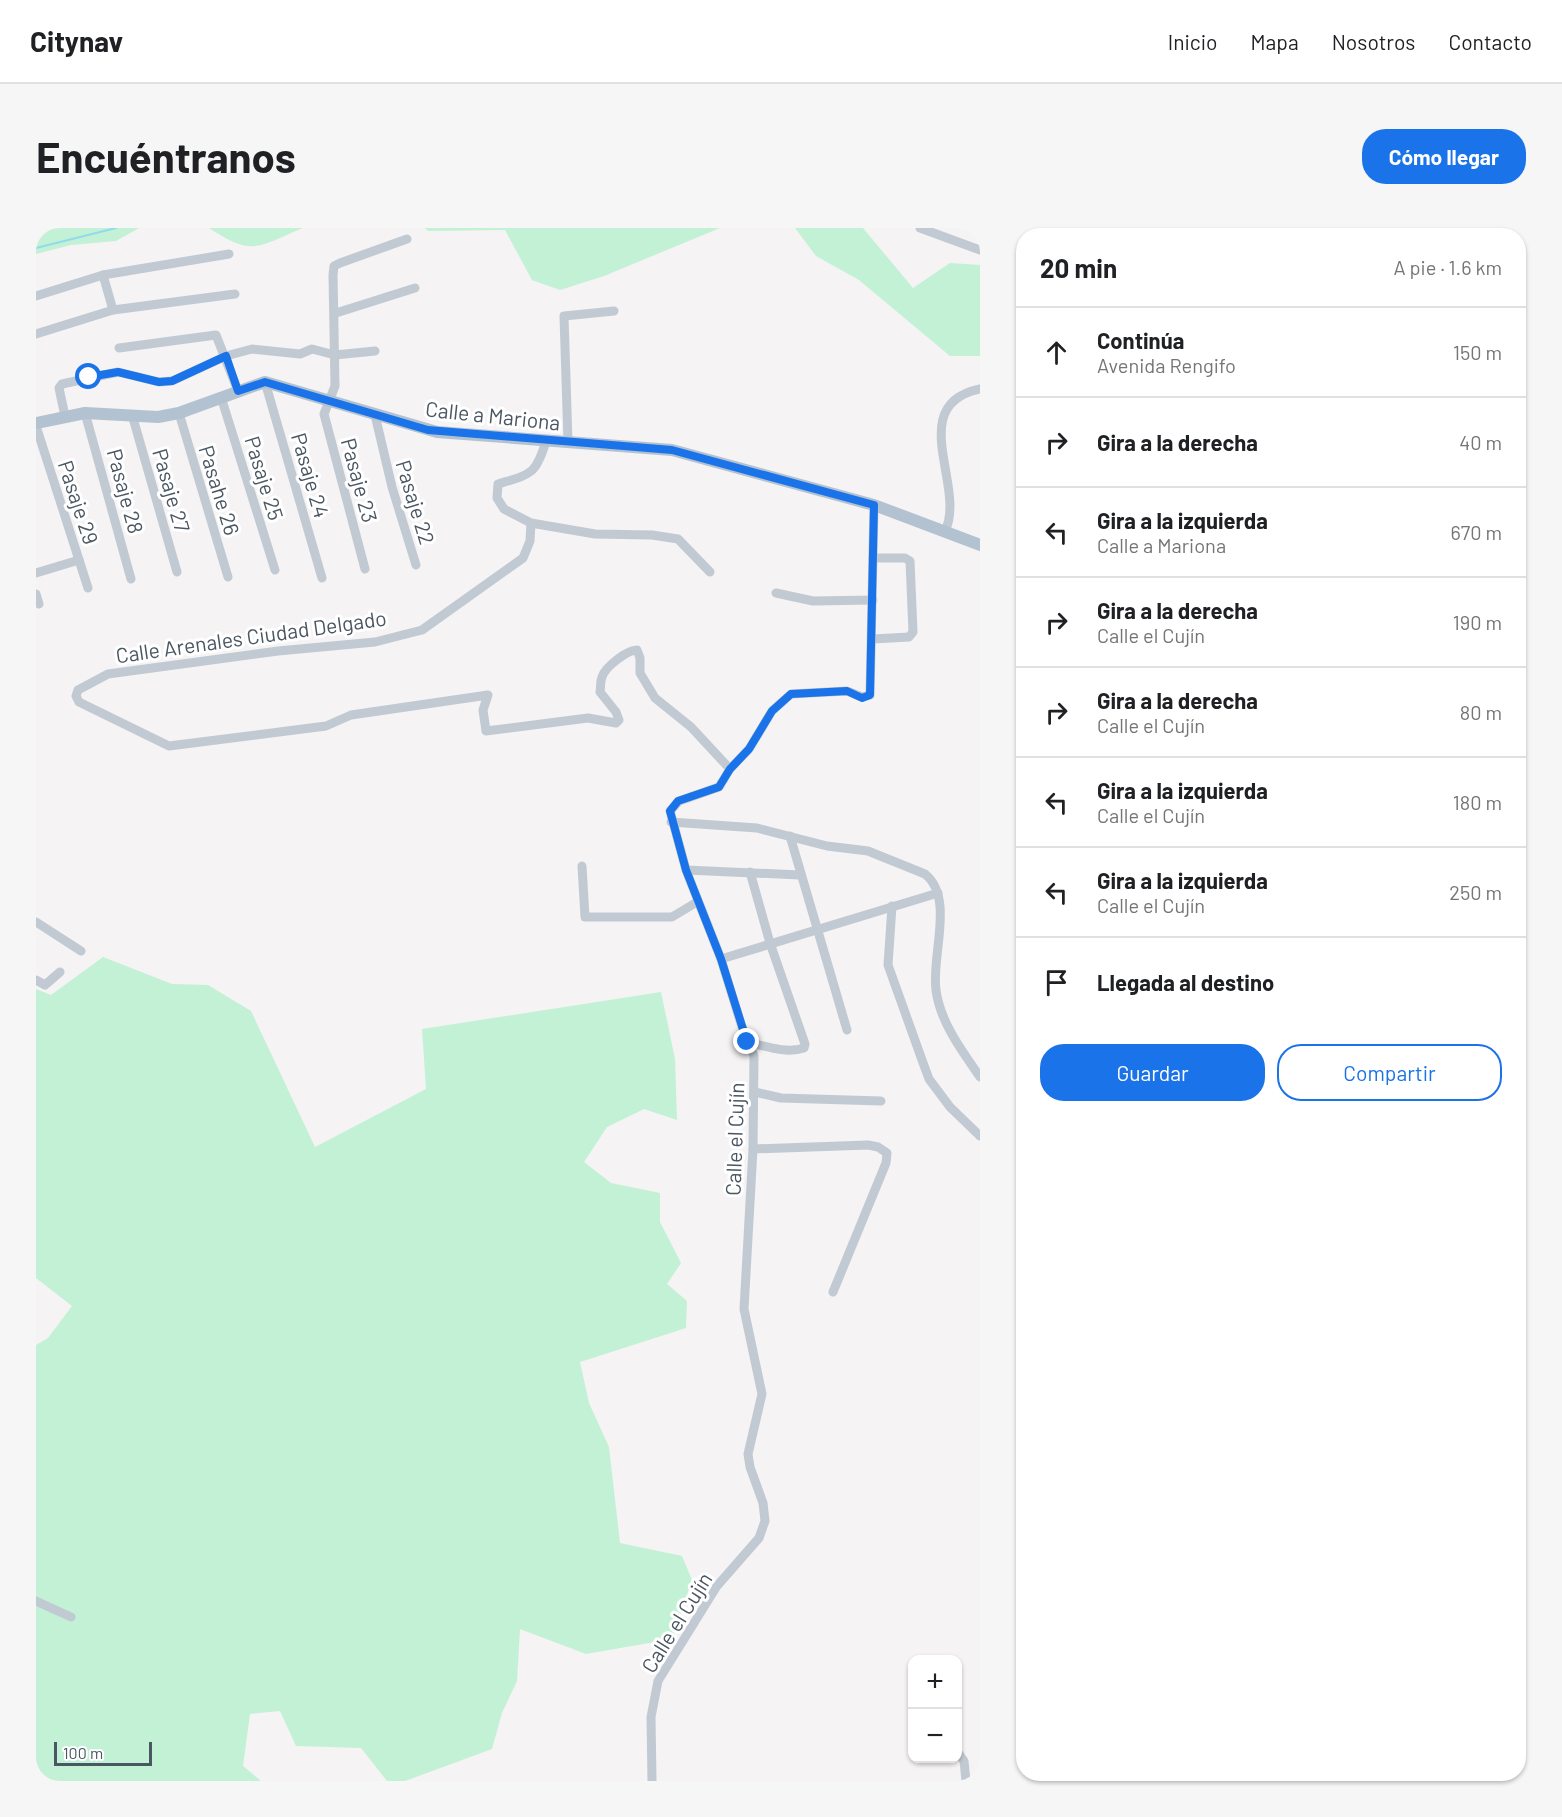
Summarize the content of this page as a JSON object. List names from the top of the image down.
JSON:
{
  "streets": {
    "main road": ["Calle a Mariona"],
    "street": [
      "Pasaje 24",
      "Pasaje 25",
      "Pasaje 23",
      "Pasaje 27",
      "Pasahe 26",
      "Pasaje 28",
      "Pasaje 29",
      "Pasaje 22",
      "Calle Arenales Ciudad Delgado",
      "Calle el Cujín"
    ]
  },
  "crossings": [
    ["Calle a Mariona", "Pasaje 24"],
    ["Calle a Mariona", "Pasaje 23"],
    ["Calle a Mariona", "Pasaje 22"]
  ],
  "scale_bar": "100 m",
  "page": {
    "header": "Citynav",
    "nav": [
      "Inicio",
      "Mapa",
      "Nosotros",
      "Contacto"
    ],
    "buttons": [
      "Cómo llegar",
      ["Guardar", "Compartir"]
    ],
    "title": "Encuéntranos",
    "heading": ["20 min", "A pie · 1.6 km"],
    "list": [
      ["Continúa", "Avenida Rengifo", "150 m"],
      ["Gira a la derecha", "40 m"],
      ["Gira a la izquierda", "Calle a Mariona", "670 m"],
      ["Gira a la derecha", "Calle el Cujín", "190 m"],
      ["Gira a la derecha", "Calle el Cujín", "80 m"],
      ["Gira a la izquierda", "Calle el Cujín", "180 m"],
      ["Gira a la izquierda", "Calle el Cujín", "250 m"],
      "Llegada al destino"
    ],
    "map_buttons": ["+", "−"],
    "scale": "100 m"
  }
}
